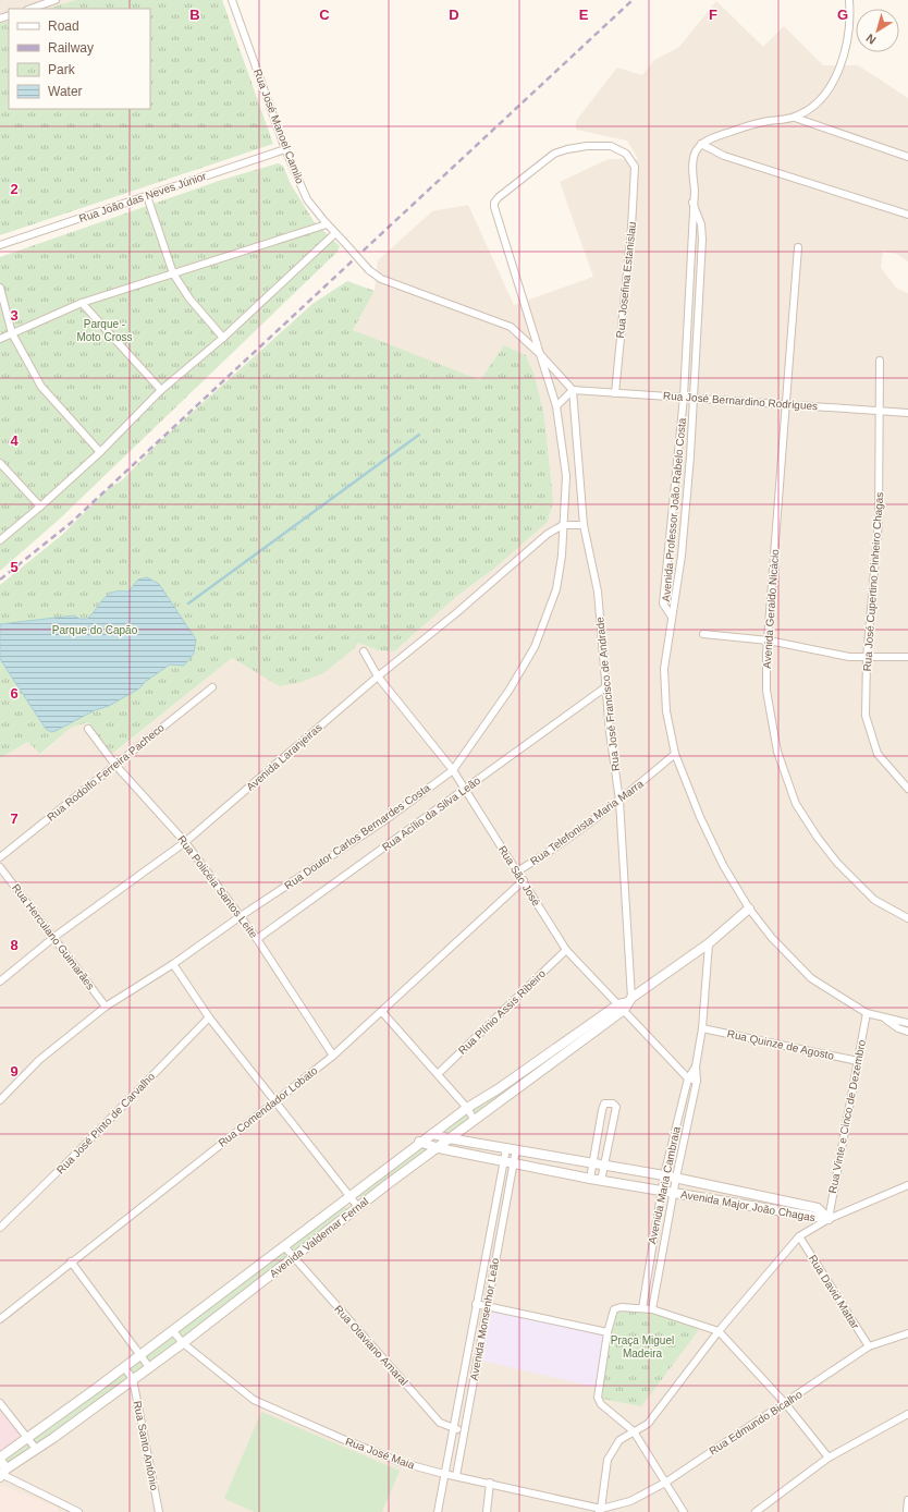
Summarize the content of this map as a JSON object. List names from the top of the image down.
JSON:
{
  "streets": {
    "street": [
      "Rua José Manoel Camilo",
      "Rua João das Neves Júnior",
      "Rua Josefina Estanislau",
      "Rua José Bernardino Rodrigues",
      "Avenida Professor João Rabelo Costa",
      "Rua José Cupertino Pinheiro Chagas",
      "Avenida Geraldo Nicácio",
      "Rua José Francisco de Andrade",
      "Avenida Laranjeiras",
      "Rua Rodolfo Ferreira Pacheco",
      "Rua Acílio da Silva Leão",
      "Rua Telefonista Maria Marra",
      "Rua Doutor Carlos Bernardes Costa",
      "Rua São José",
      "Rua Policéia Santos Leite",
      "Rua Herculano Guimarães",
      "Rua Plínio Assis Ribeiro",
      "Rua Quinze de Agosto",
      "Rua Comendador Lobato",
      "Rua Vinte e Cinco de Dezembro",
      "Rua José Pinto de Carvalho",
      "Avenida Maria Cambraia",
      "Avenida Major João Chagas",
      "Avenida Valdemar Fernal",
      "Rua David Mattar",
      "Avenida Monsenhor Leão",
      "Rua Otaviano Amaral",
      "Rua Edmundo Bicalho",
      "Rua Santo Antônio",
      "Rua José Maia"
    ]
  },
  "crossings": [
    ["Rua José Manoel Camilo", "Rua João das Neves Júnior"],
    ["Rua José Manoel Camilo", "Rua Doutor Carlos Bernardes Costa"],
    ["Rua Josefina Estanislau", "Rua José Bernardino Rodrigues"],
    ["Rua Josefina Estanislau", "Rua Doutor Carlos Bernardes Costa"],
    ["Rua José Bernardino Rodrigues", "Avenida Professor João Rabelo Costa"],
    ["Rua José Bernardino Rodrigues", "Rua José Cupertino Pinheiro Chagas"],
    ["Rua José Bernardino Rodrigues", "Avenida Geraldo Nicácio"],
    ["Rua José Bernardino Rodrigues", "Rua José Francisco de Andrade"],
    ["Avenida Professor João Rabelo Costa", "Rua Telefonista Maria Marra"],
    ["Avenida Professor João Rabelo Costa", "Rua Vinte e Cinco de Dezembro"],
    ["Avenida Professor João Rabelo Costa", "Avenida Valdemar Fernal"],
    ["Rua José Francisco de Andrade", "Rua Acílio da Silva Leão"],
    ["Rua José Francisco de Andrade", "Rua Telefonista Maria Marra"],
    ["Rua José Francisco de Andrade", "Rua São José"],
    ["Rua José Francisco de Andrade", "Avenida Valdemar Fernal"],
    ["Avenida Laranjeiras", "Rua Doutor Carlos Bernardes Costa"],
    ["Avenida Laranjeiras", "Rua São José"],
    ["Avenida Laranjeiras", "Rua Policéia Santos Leite"],
    ["Avenida Laranjeiras", "Rua Herculano Guimarães"],
    ["Rua Rodolfo Ferreira Pacheco", "Rua Policéia Santos Leite"],
    ["Rua Acílio da Silva Leão", "Rua São José"],
    ["Rua Acílio da Silva Leão", "Rua Policéia Santos Leite"],
    ["Rua Telefonista Maria Marra", "Rua São José"],
    ["Rua Doutor Carlos Bernardes Costa", "Rua São José"],
    ["Rua Doutor Carlos Bernardes Costa", "Rua Policéia Santos Leite"],
    ["Rua Doutor Carlos Bernardes Costa", "Rua Herculano Guimarães"],
    ["Rua São José", "Rua Plínio Assis Ribeiro"],
    ["Rua São José", "Rua Comendador Lobato"],
    ["Rua São José", "Avenida Maria Cambraia"],
    ["Rua São José", "Avenida Valdemar Fernal"],
    ["Rua Policéia Santos Leite", "Rua Comendador Lobato"],
    ["Rua Quinze de Agosto", "Rua Vinte e Cinco de Dezembro"],
    ["Rua Quinze de Agosto", "Avenida Maria Cambraia"],
    ["Rua Vinte e Cinco de Dezembro", "Avenida Major João Chagas"],
    ["Avenida Maria Cambraia", "Avenida Major João Chagas"],
    ["Avenida Maria Cambraia", "Avenida Valdemar Fernal"],
    ["Avenida Major João Chagas", "Avenida Valdemar Fernal"],
    ["Avenida Major João Chagas", "Avenida Monsenhor Leão"],
    ["Avenida Valdemar Fernal", "Rua Otaviano Amaral"],
    ["Avenida Valdemar Fernal", "Rua Santo Antônio"],
    ["Avenida Valdemar Fernal", "Rua José Maia"],
    ["Rua David Mattar", "Rua Edmundo Bicalho"],
    ["Avenida Monsenhor Leão", "Rua Otaviano Amaral"],
    ["Avenida Monsenhor Leão", "Rua José Maia"],
    ["Rua Edmundo Bicalho", "Rua José Maia"]
  ],
  "parks": ["Parque - Moto Cross", "Parque do Capão", "Praça Miguel Madeira"],
  "legend": [
    "Road",
    "Railway",
    "Park",
    "Water"
  ],
  "north": "bottom left",
  "grid": {
    "columns": [
      "B",
      "C",
      "D",
      "E",
      "F",
      "G"
    ],
    "rows": [
      "2",
      "3",
      "4",
      "5",
      "6",
      "7",
      "8",
      "9"
    ]
  }
}
